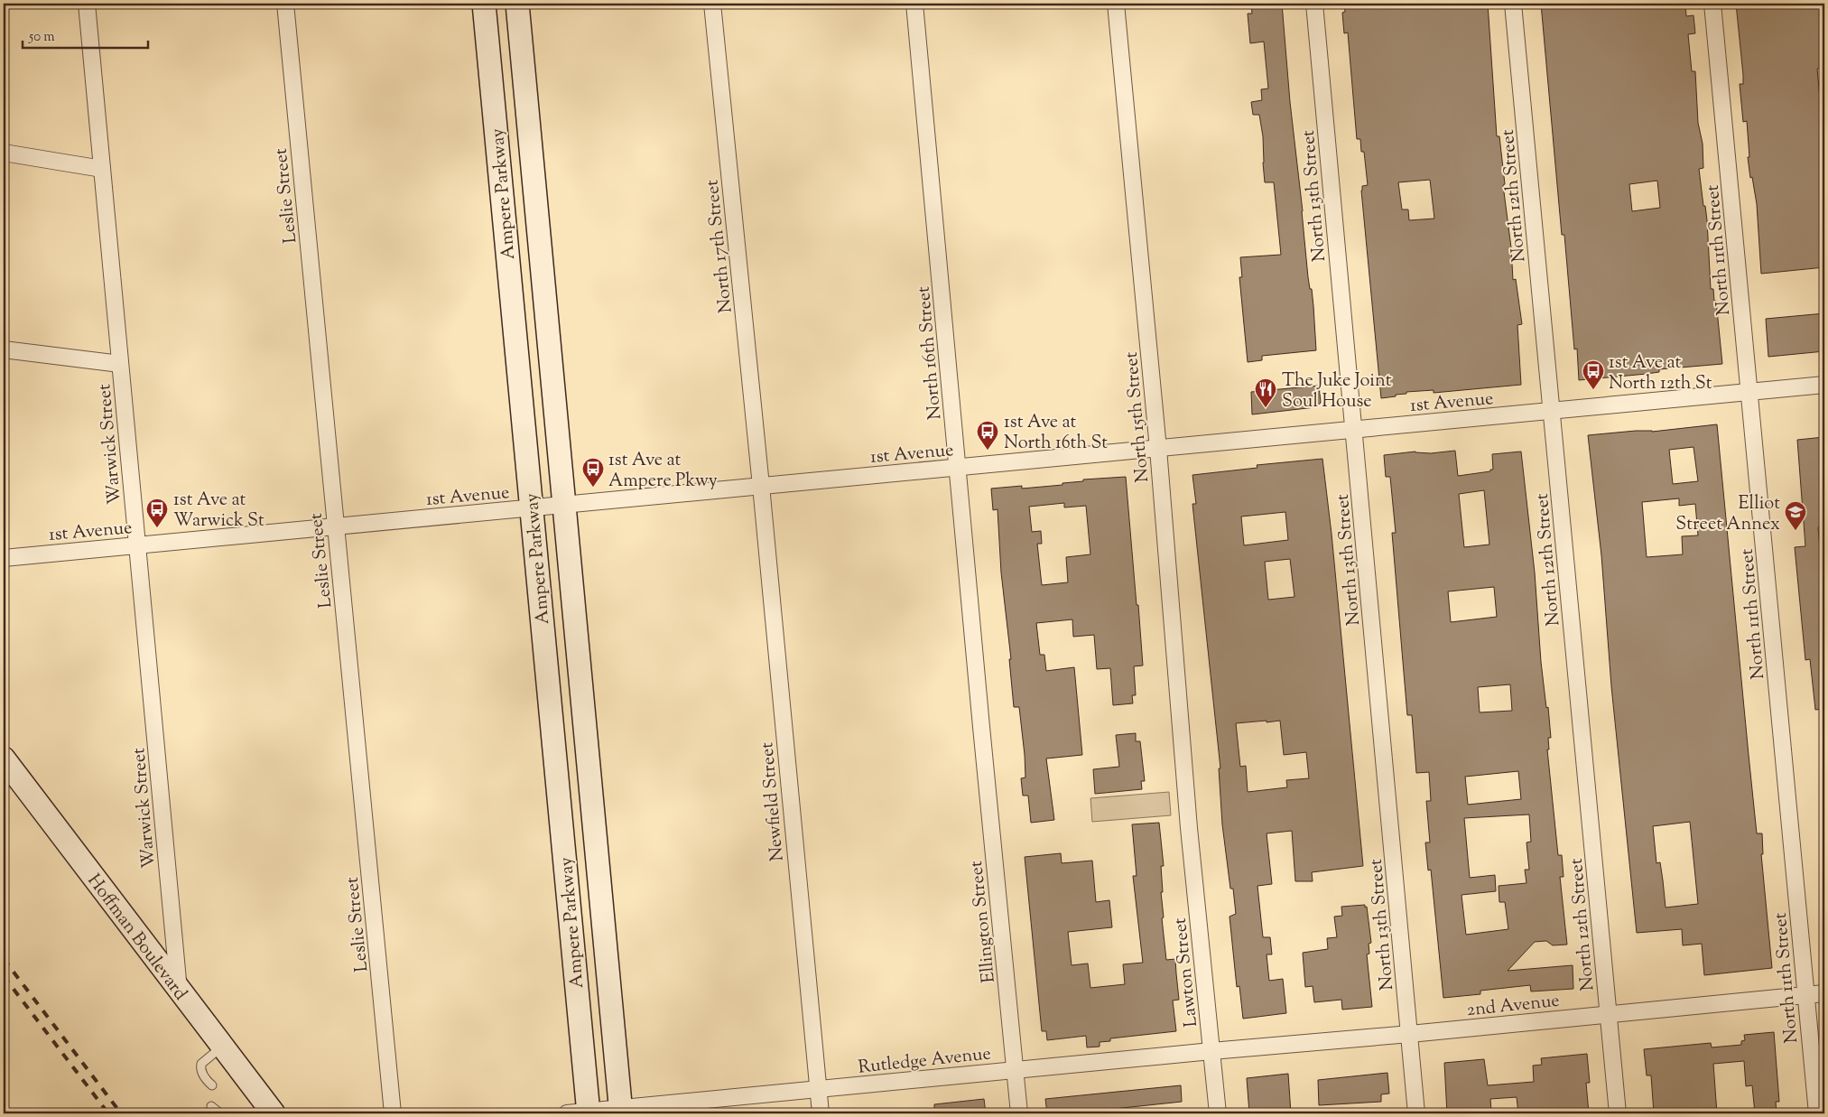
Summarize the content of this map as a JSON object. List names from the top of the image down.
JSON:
{
  "streets": {
    "street": [
      "Ampere Parkway",
      "Leslie Street",
      "North 13th Street",
      "North 12th Street",
      "North 17th Street",
      "North 11th Street",
      "North 16th Street",
      "1st Avenue",
      "North 15th Street",
      "Warwick Street",
      "Newfield Street",
      "Ellington Street",
      "Hoffman Boulevard",
      "Lawton Street",
      "2nd Avenue",
      "Rutledge Avenue"
    ]
  },
  "crossings": [
    ["Ampere Parkway", "1st Avenue"],
    ["Ampere Parkway", "Rutledge Avenue"],
    ["Leslie Street", "1st Avenue"],
    ["North 13th Street", "1st Avenue"],
    ["North 13th Street", "2nd Avenue"],
    ["North 12th Street", "1st Avenue"],
    ["North 12th Street", "2nd Avenue"],
    ["North 17th Street", "1st Avenue"],
    ["North 17th Street", "Newfield Street"],
    ["North 11th Street", "1st Avenue"],
    ["North 11th Street", "2nd Avenue"],
    ["North 16th Street", "1st Avenue"],
    ["North 16th Street", "Ellington Street"],
    ["1st Avenue", "North 15th Street"],
    ["1st Avenue", "Warwick Street"],
    ["1st Avenue", "Newfield Street"],
    ["North 15th Street", "Lawton Street"],
    ["Warwick Street", "Hoffman Boulevard"],
    ["Newfield Street", "Rutledge Avenue"],
    ["Ellington Street", "Rutledge Avenue"],
    ["Lawton Street", "Rutledge Avenue"],
    ["2nd Avenue", "Rutledge Avenue"]
  ],
  "places": {
    "bus stop": [
      "1st Ave at North 12th St",
      "1st Ave at North 16th St",
      "1st Ave at Ampere Pkwy",
      "1st Ave at Warwick St"
    ],
    "restaurant": ["The Juke Joint Soul House"],
    "school or university": ["Elliot Street Annex"]
  },
  "scale_bar": "50 m"
}
